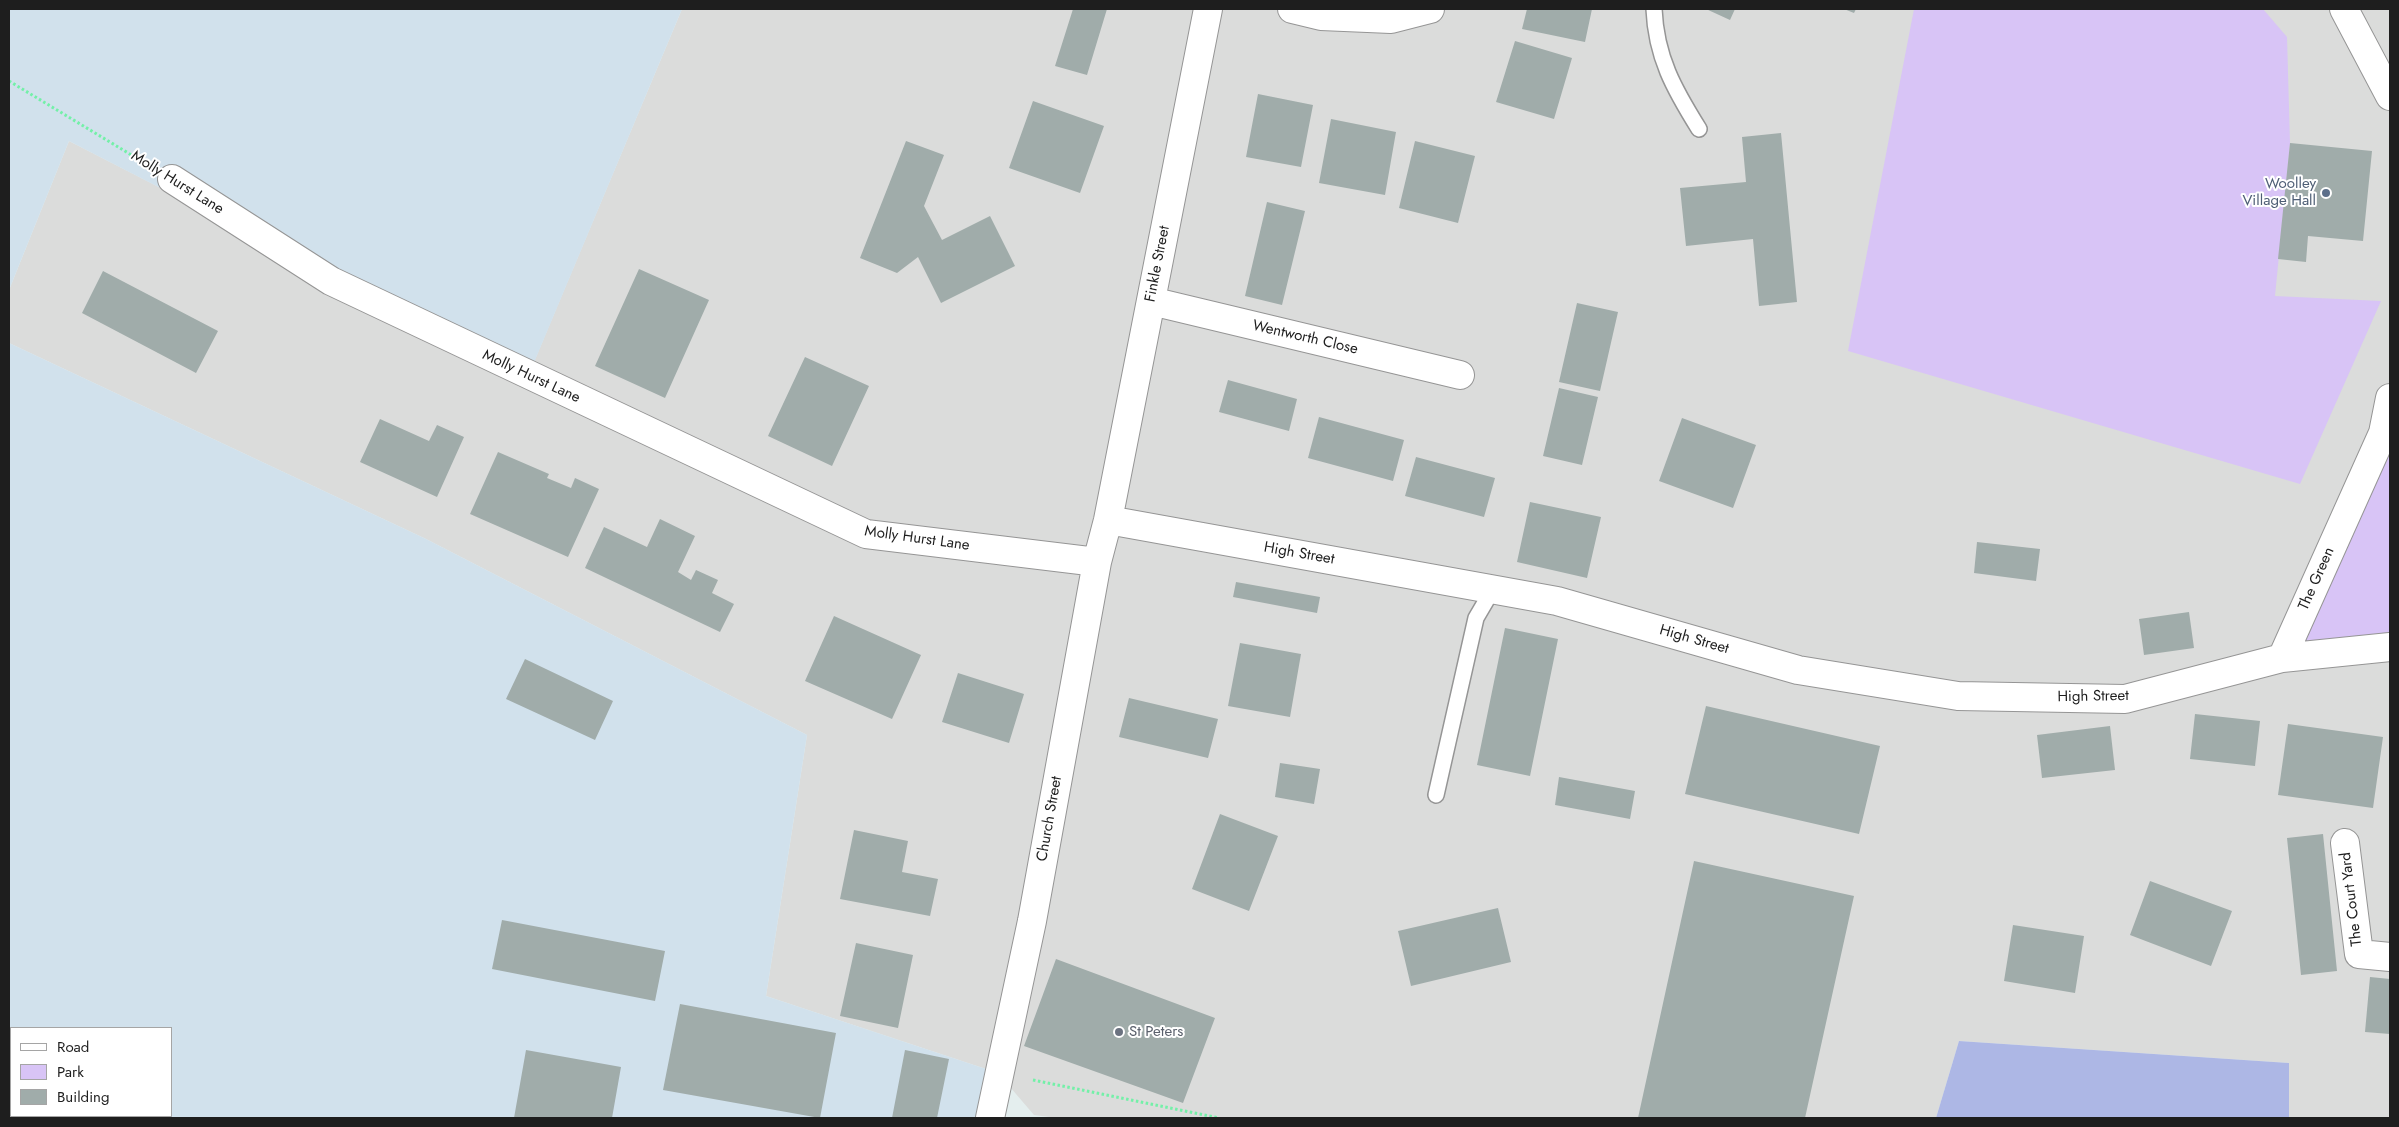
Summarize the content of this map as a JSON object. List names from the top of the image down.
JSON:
{
  "streets": {
    "street": [
      "Molly Hurst Lane",
      "Finkle Street",
      "Wentworth Close",
      "High Street",
      "The Green",
      "Church Street",
      "The Court Yard"
    ]
  },
  "crossings": [
    ["Molly Hurst Lane", "Church Street"],
    ["Finkle Street", "Wentworth Close"],
    ["Finkle Street", "High Street"],
    ["Finkle Street", "Church Street"],
    ["High Street", "The Green"],
    ["High Street", "Church Street"]
  ],
  "places": ["Woolley Village Hall", "St Peters"],
  "legend": ["Road", "Park", "Building"]
}
